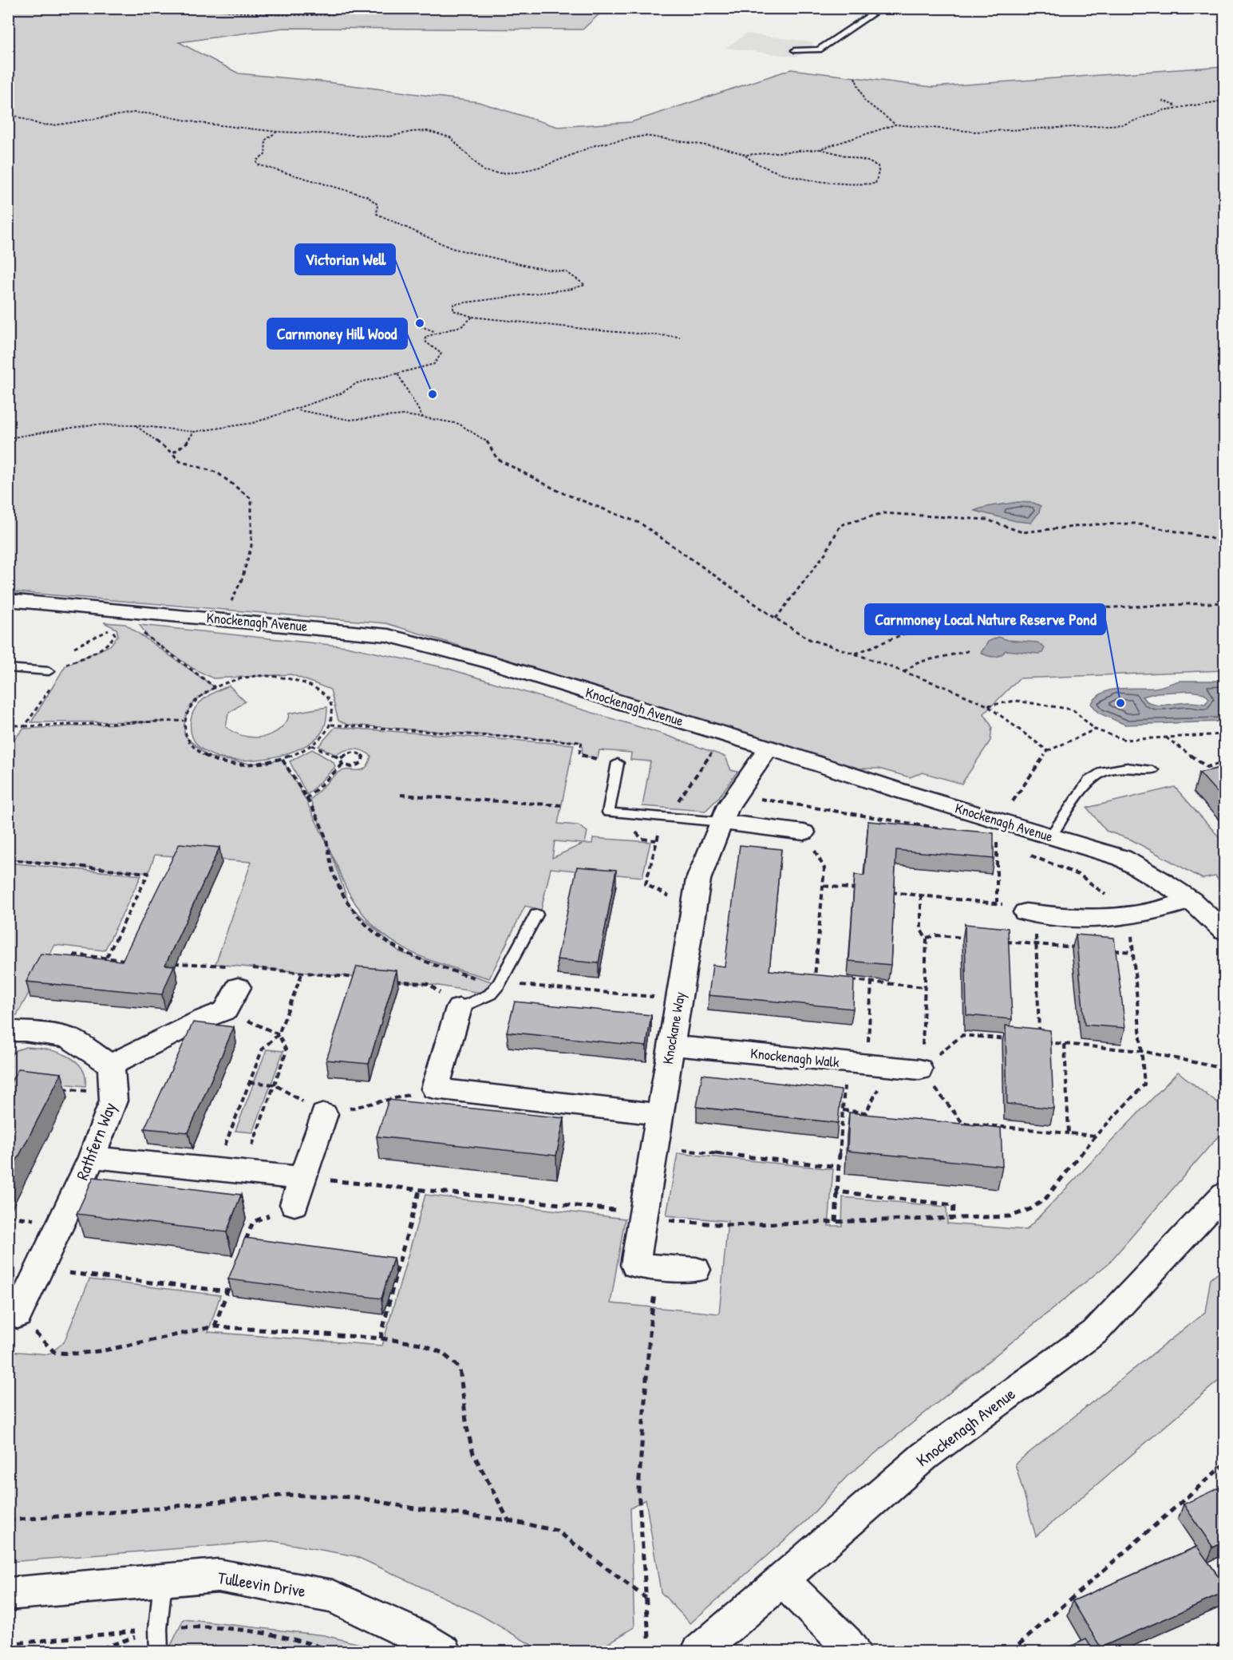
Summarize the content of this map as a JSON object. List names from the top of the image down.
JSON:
{
  "streets": {
    "street": [
      "Knockenagh Avenue",
      "Knockane Way",
      "Knockenagh Walk",
      "Rathfern Way",
      "Tulleevin Drive"
    ]
  },
  "crossings": [
    ["Knockenagh Avenue", "Knockane Way"],
    ["Knockane Way", "Knockenagh Walk"]
  ],
  "places": ["Victorian Well", "Carnmoney Hill Wood", "Carnmoney Local Nature Reserve Pond"]
}
